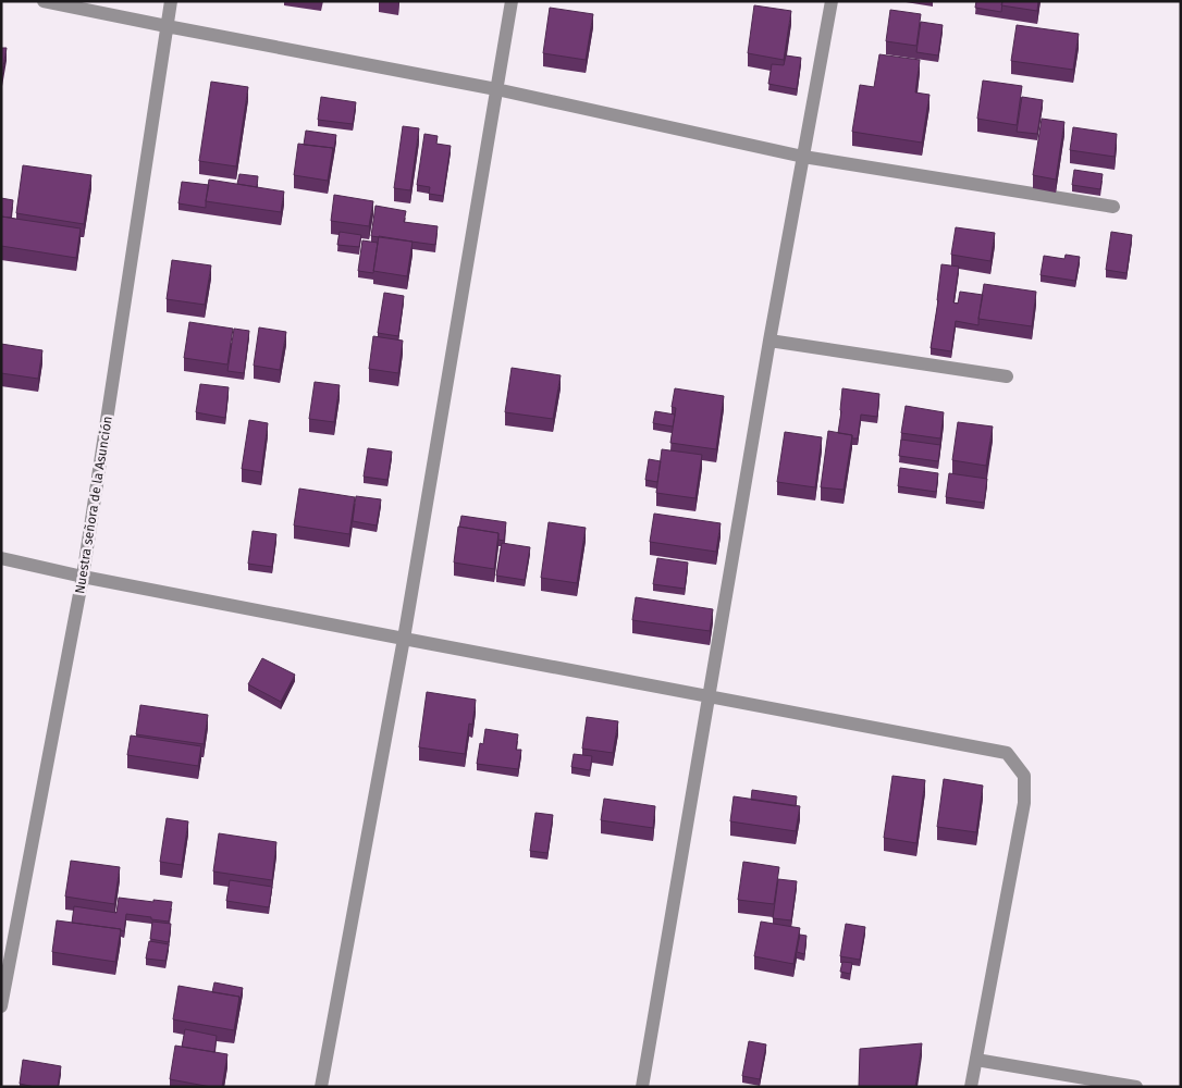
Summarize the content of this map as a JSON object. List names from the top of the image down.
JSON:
{
  "streets": {
    "street": ["Nuestra señora de la Asunción"]
  }
}
